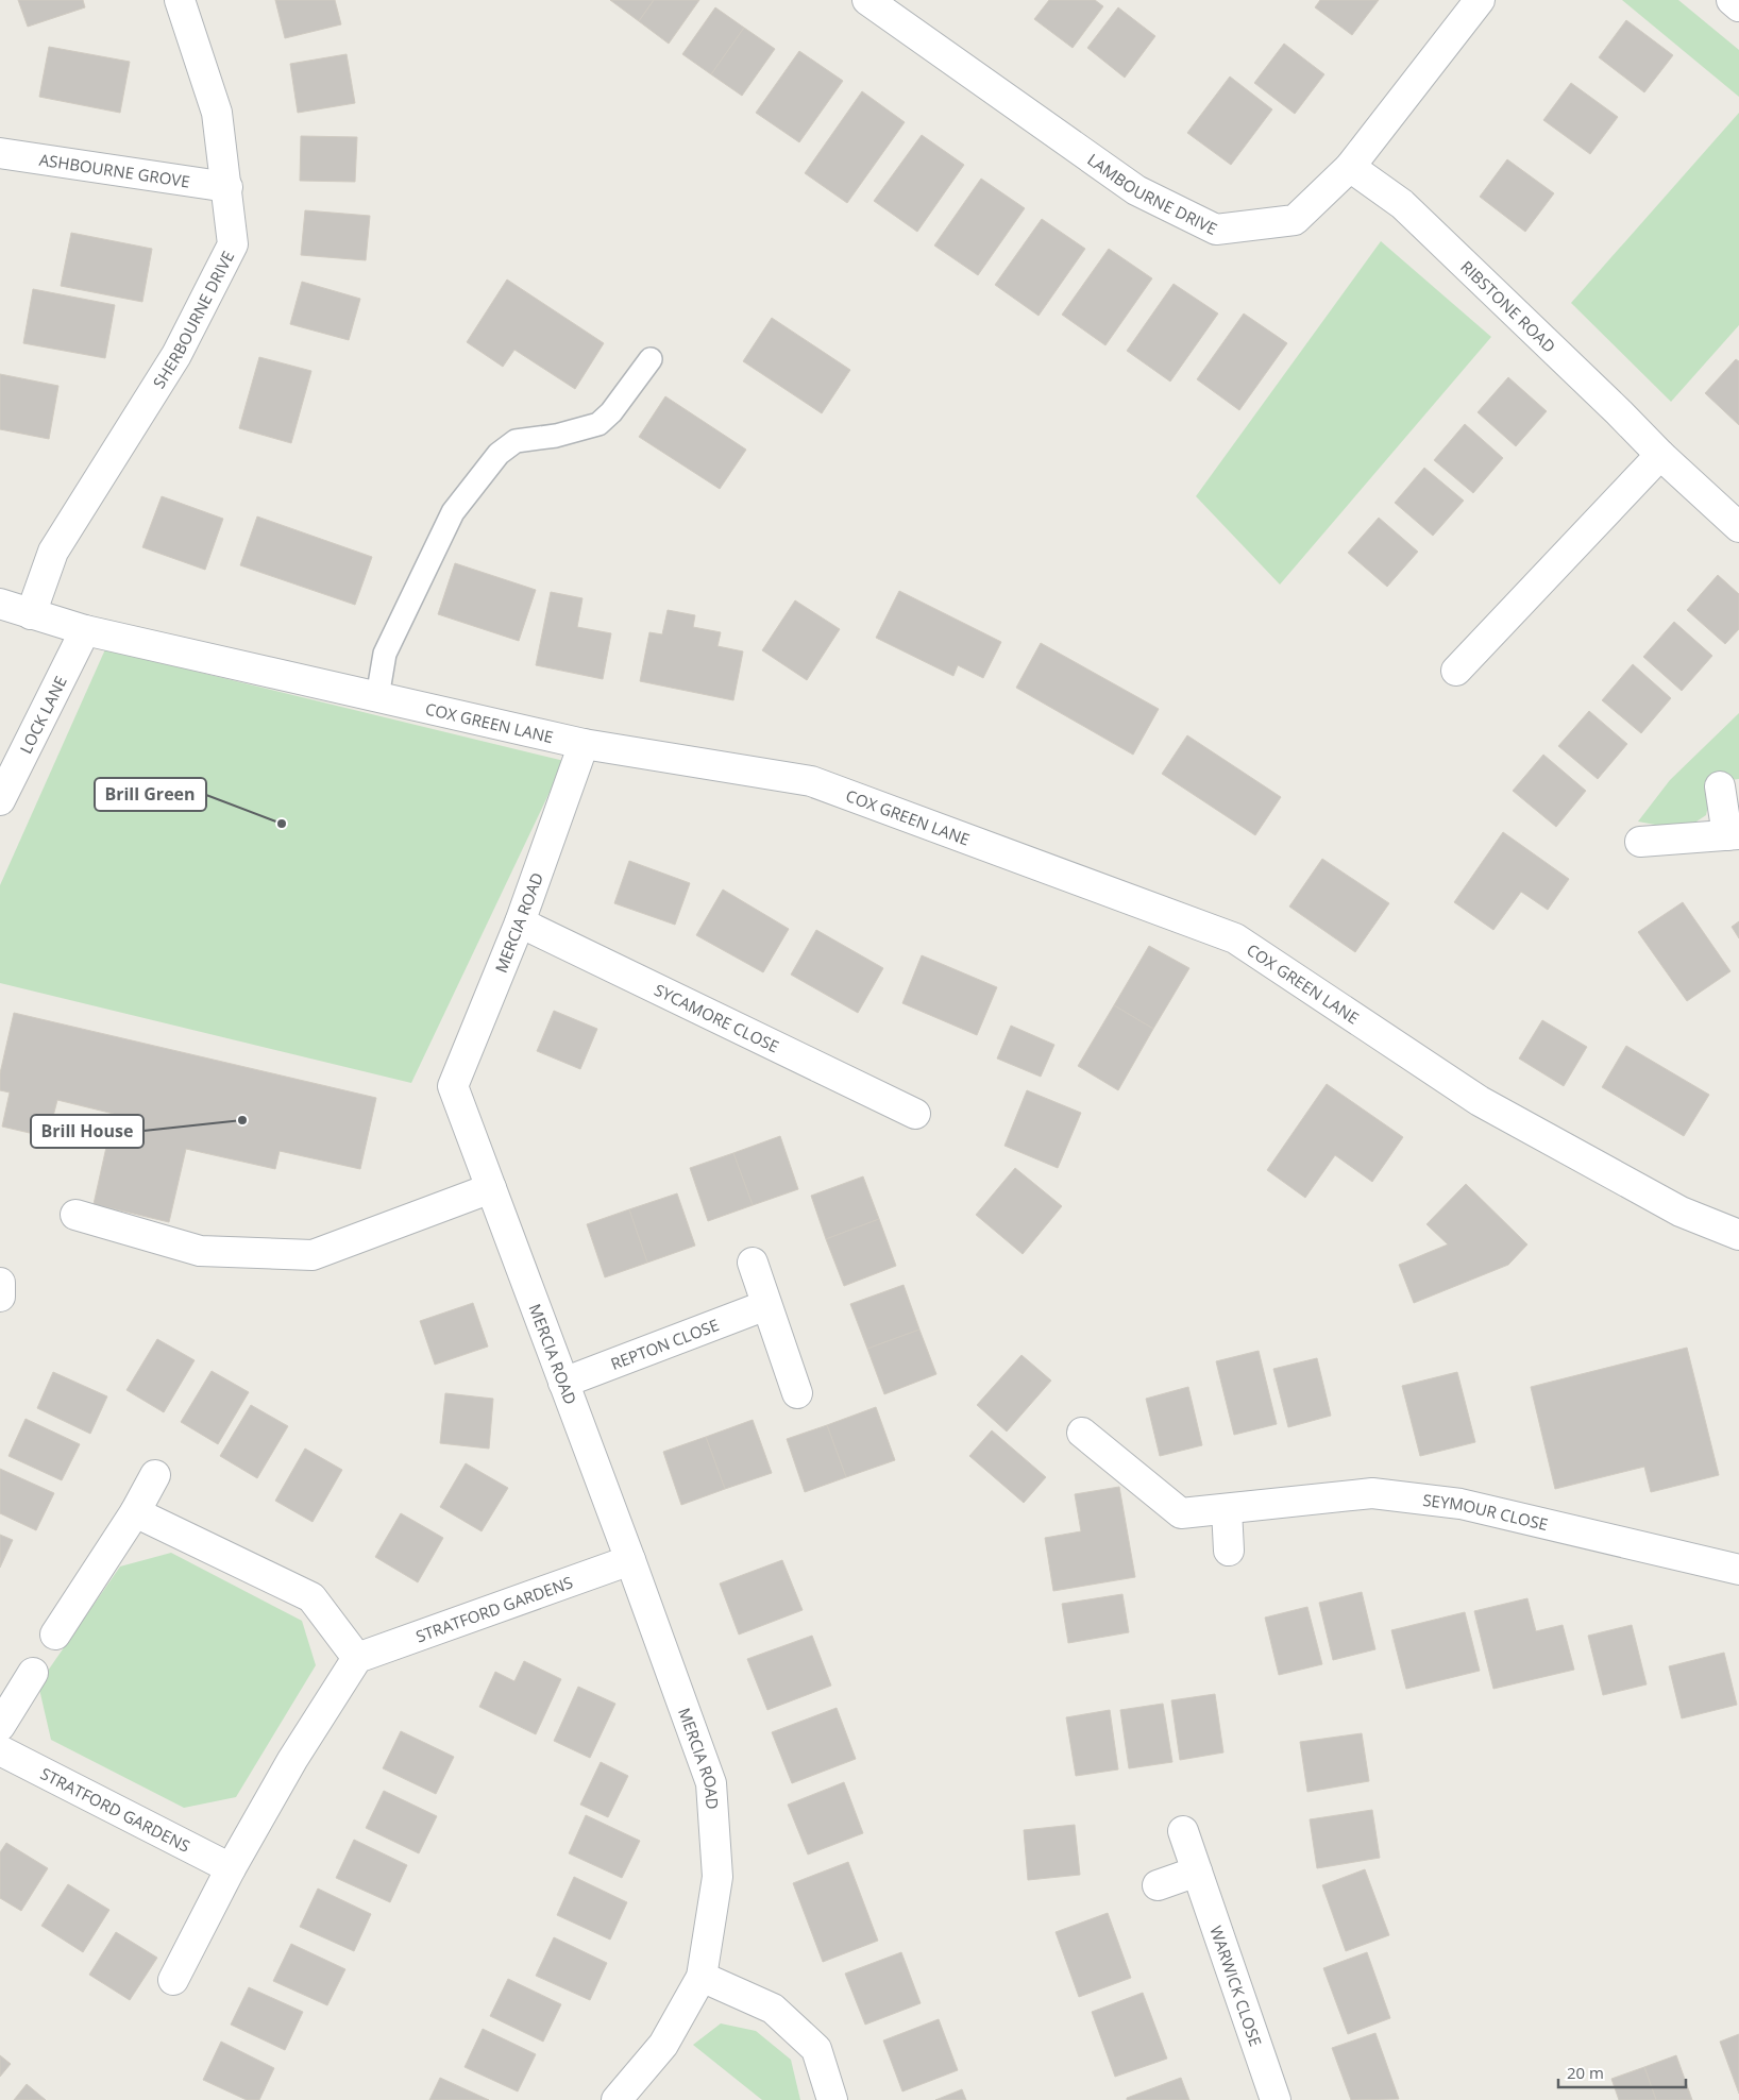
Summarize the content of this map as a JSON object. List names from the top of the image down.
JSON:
{
  "streets": {
    "street": [
      "ASHBOURNE GROVE",
      "LAMBOURNE DRIVE",
      "RIBSTONE ROAD",
      "SHERBOURNE DRIVE",
      "LOCK LANE",
      "COX GREEN LANE",
      "MERCIA ROAD",
      "SYCAMORE CLOSE",
      "REPTON CLOSE",
      "SEYMOUR CLOSE",
      "STRATFORD GARDENS",
      "WARWICK CLOSE"
    ]
  },
  "crossings": [
    ["ASHBOURNE GROVE", "SHERBOURNE DRIVE"],
    ["LAMBOURNE DRIVE", "RIBSTONE ROAD"],
    ["SHERBOURNE DRIVE", "COX GREEN LANE"],
    ["LOCK LANE", "COX GREEN LANE"],
    ["COX GREEN LANE", "MERCIA ROAD"],
    ["MERCIA ROAD", "SYCAMORE CLOSE"],
    ["MERCIA ROAD", "REPTON CLOSE"],
    ["MERCIA ROAD", "STRATFORD GARDENS"]
  ],
  "places": ["Brill Green", "Brill House"],
  "scale_bar": "20 m"
}
